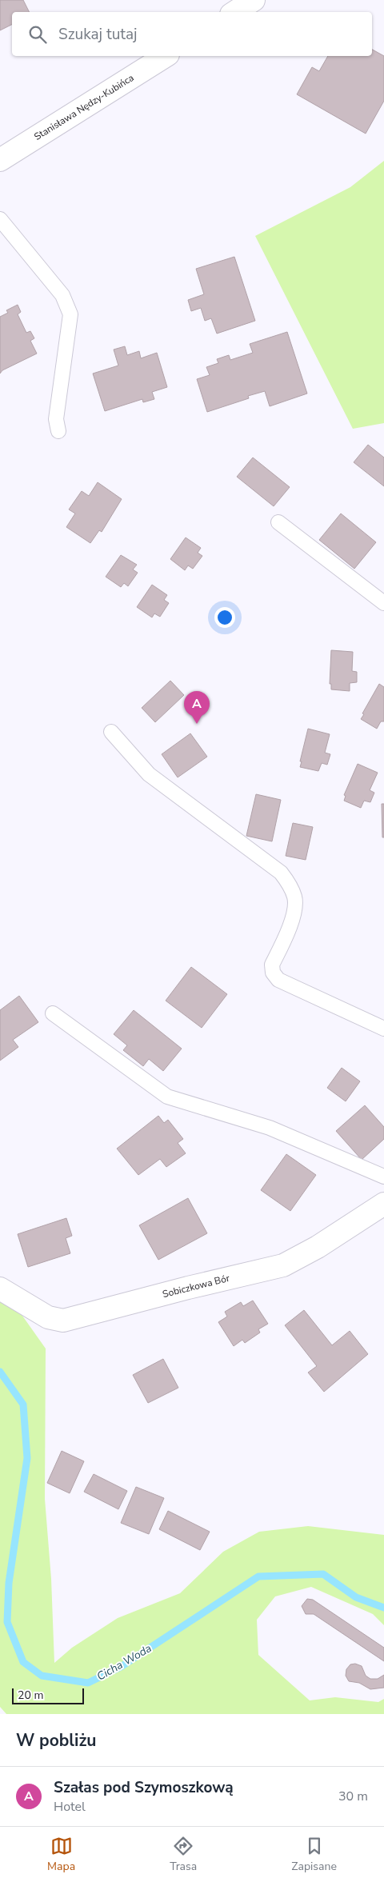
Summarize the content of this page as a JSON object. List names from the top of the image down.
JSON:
{
  "streets": {
    "street": ["Stanisława Nędzy-Kubińca", "Sobiczkowa Bór"]
  },
  "water": ["Cicha Woda"],
  "scale_bar": "20 m",
  "page": {
    "search": "Szukaj tutaj",
    "pins": "A",
    "scale": "20 m",
    "heading": "W pobliżu",
    "list": [
      {
        "mark": "A",
        "name": "Szałas pod Szymoszkową",
        "note": "Hotel",
        "value": "30 m"
      }
    ],
    "nav": ["Mapa", "Trasa", "Zapisane"]
  }
}
